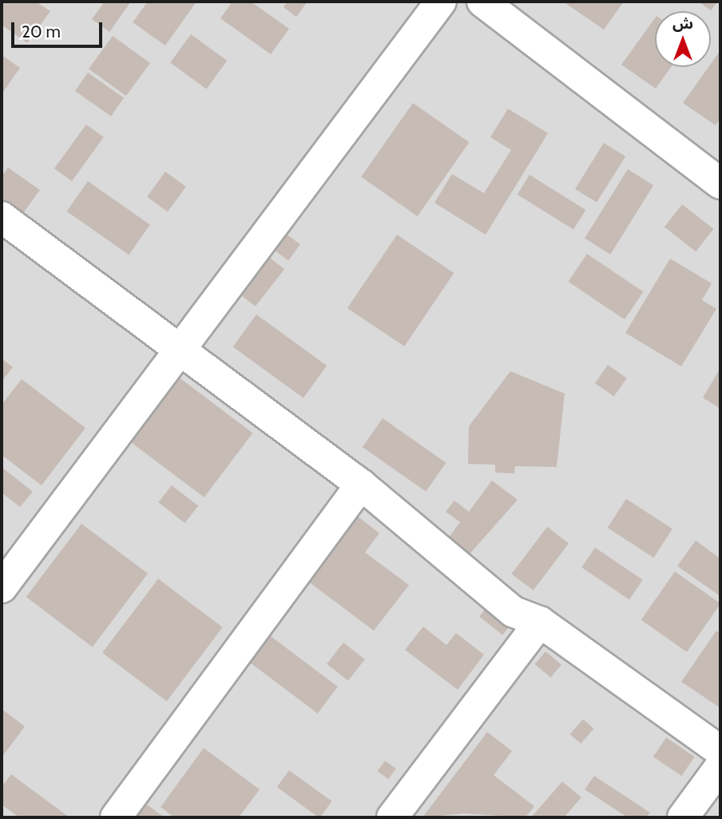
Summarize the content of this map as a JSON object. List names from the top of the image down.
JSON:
{
  "scale_bar": "20 m",
  "north": "top"
}
